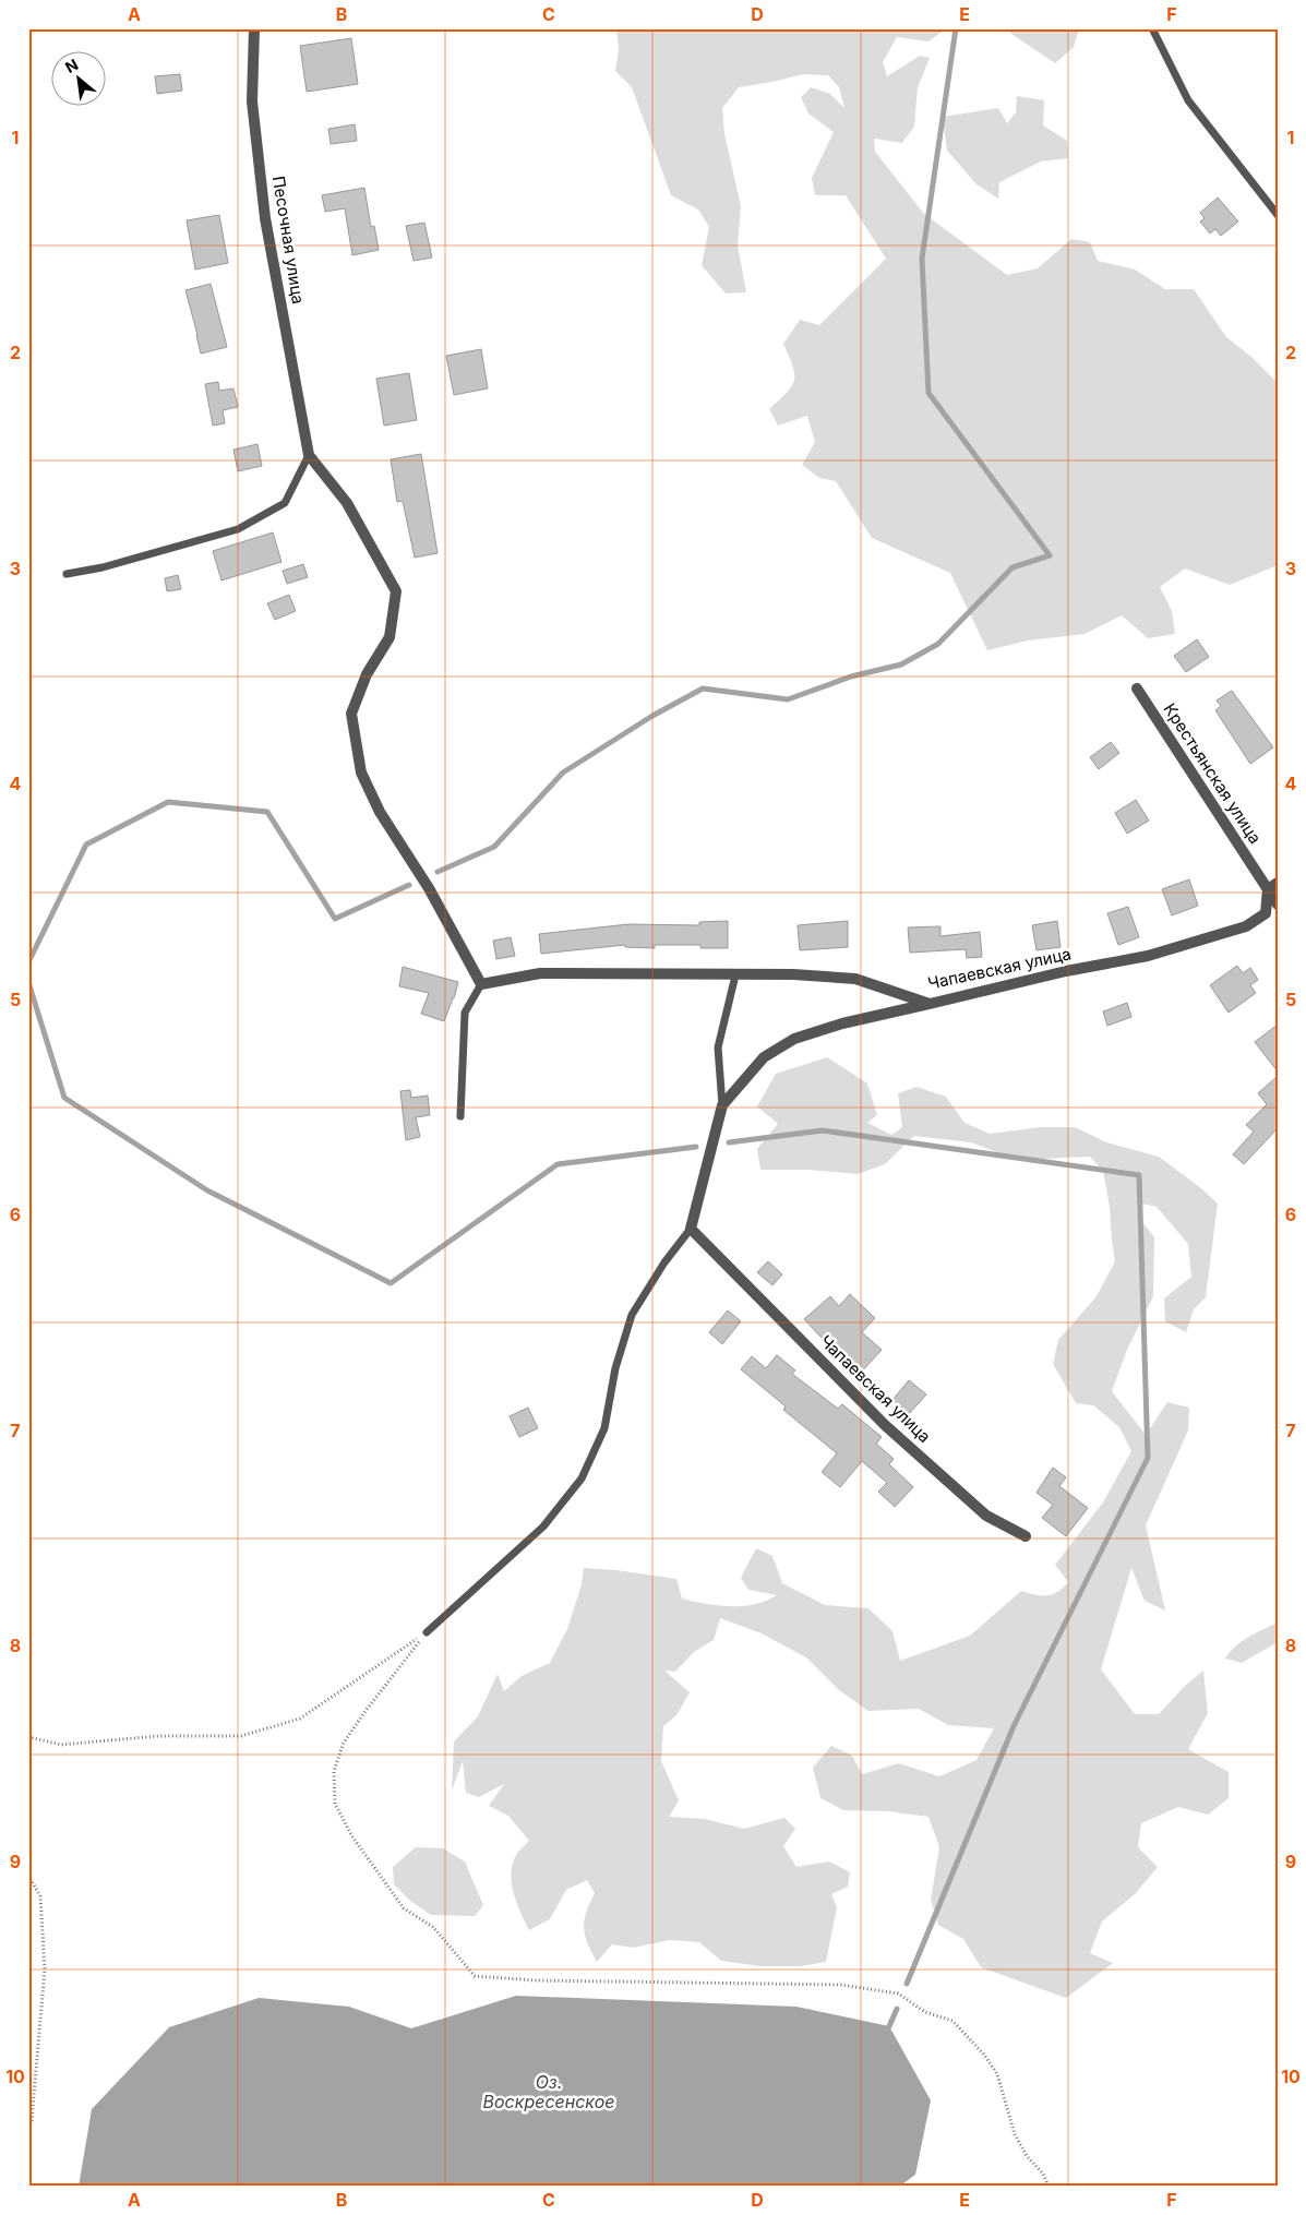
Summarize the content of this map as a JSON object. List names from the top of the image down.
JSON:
{
  "streets": {
    "street": ["Песочная улица", "Крестьянская улица", "Чапаевская улица"]
  },
  "crossings": [
    ["Крестьянская улица", "Чапаевская улица"]
  ],
  "water": ["Оз. Воскресенское"],
  "north": "top left",
  "grid": {
    "columns": [
      "A",
      "B",
      "C",
      "D",
      "E",
      "F"
    ],
    "rows": [
      "1",
      "2",
      "3",
      "4",
      "5",
      "6",
      "7",
      "8",
      "9",
      "10"
    ]
  }
}
